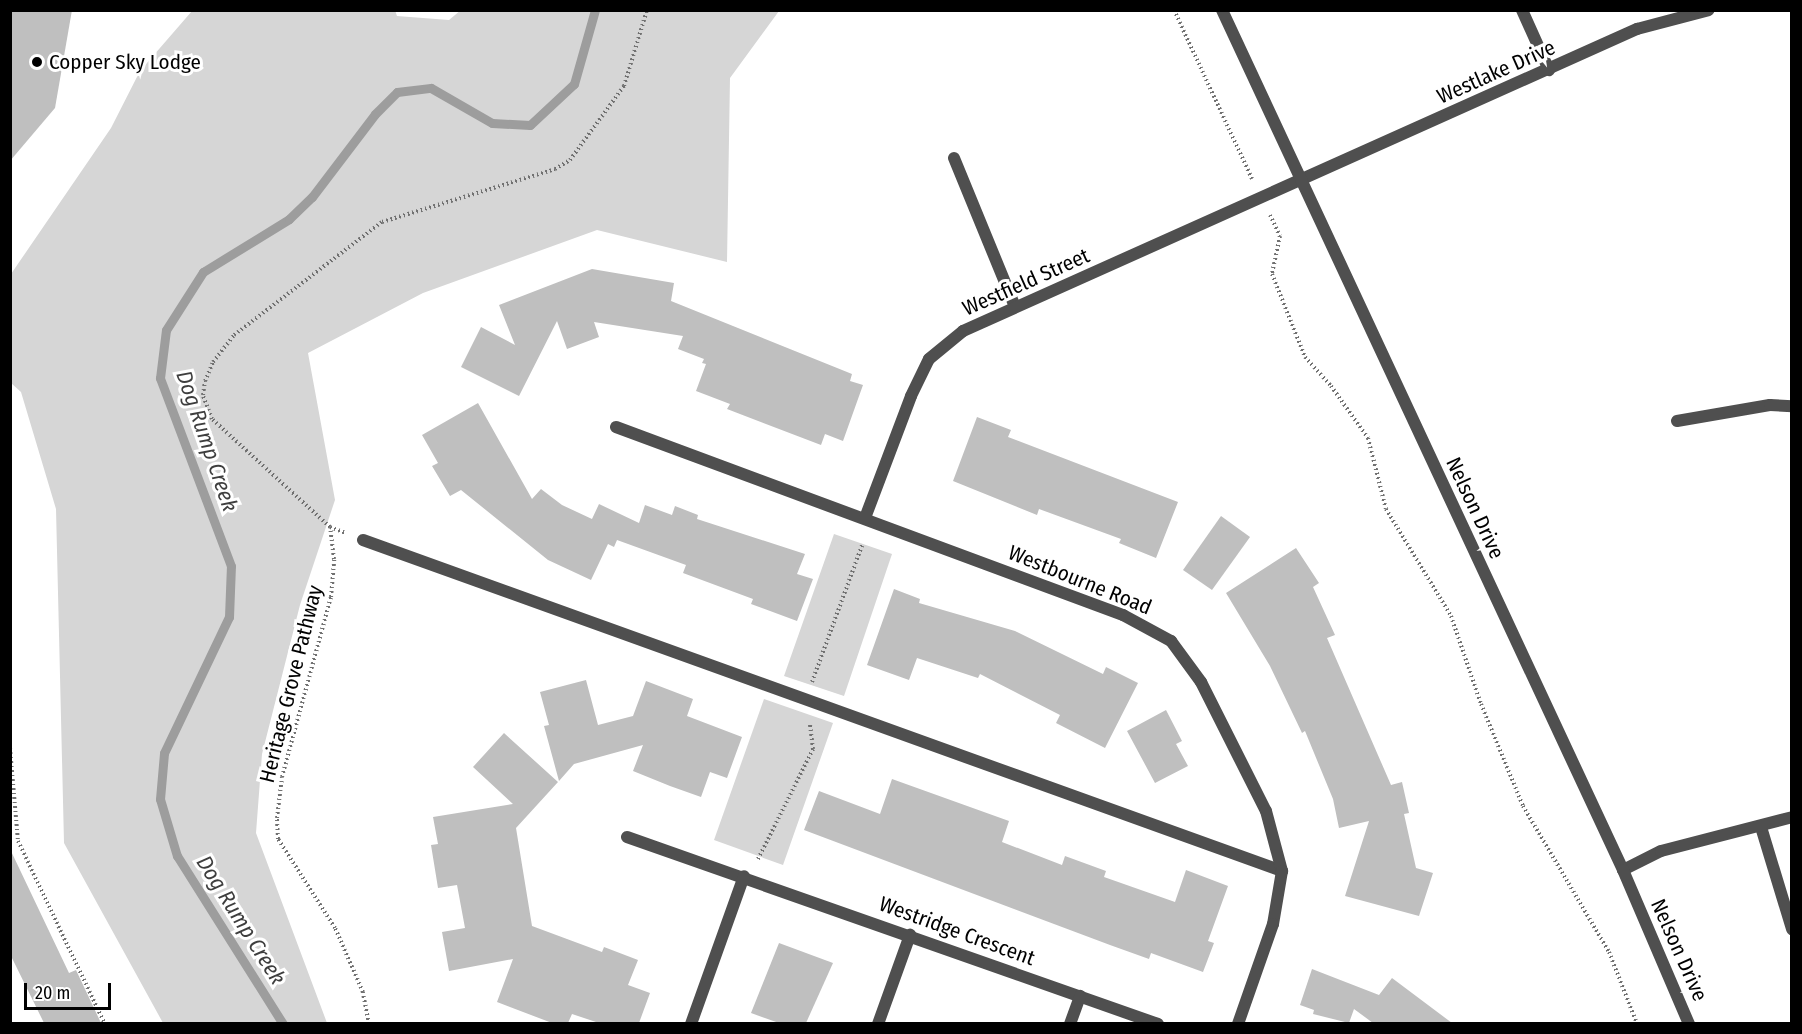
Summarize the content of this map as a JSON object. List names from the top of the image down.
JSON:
{
  "streets": {
    "street": [
      "Westlake Drive",
      "Westfield Street",
      "Nelson Drive",
      "Westbourne Road",
      "Westridge Crescent"
    ],
    "path": ["Heritage Grove Pathway"]
  },
  "crossings": [
    ["Westlake Drive", "Westfield Street"],
    ["Westlake Drive", "Nelson Drive"],
    ["Westfield Street", "Nelson Drive"],
    ["Westfield Street", "Westbourne Road"]
  ],
  "water": ["Dog Rump Creek"],
  "places": ["Copper Sky Lodge"],
  "scale_bar": "20 m"
}
